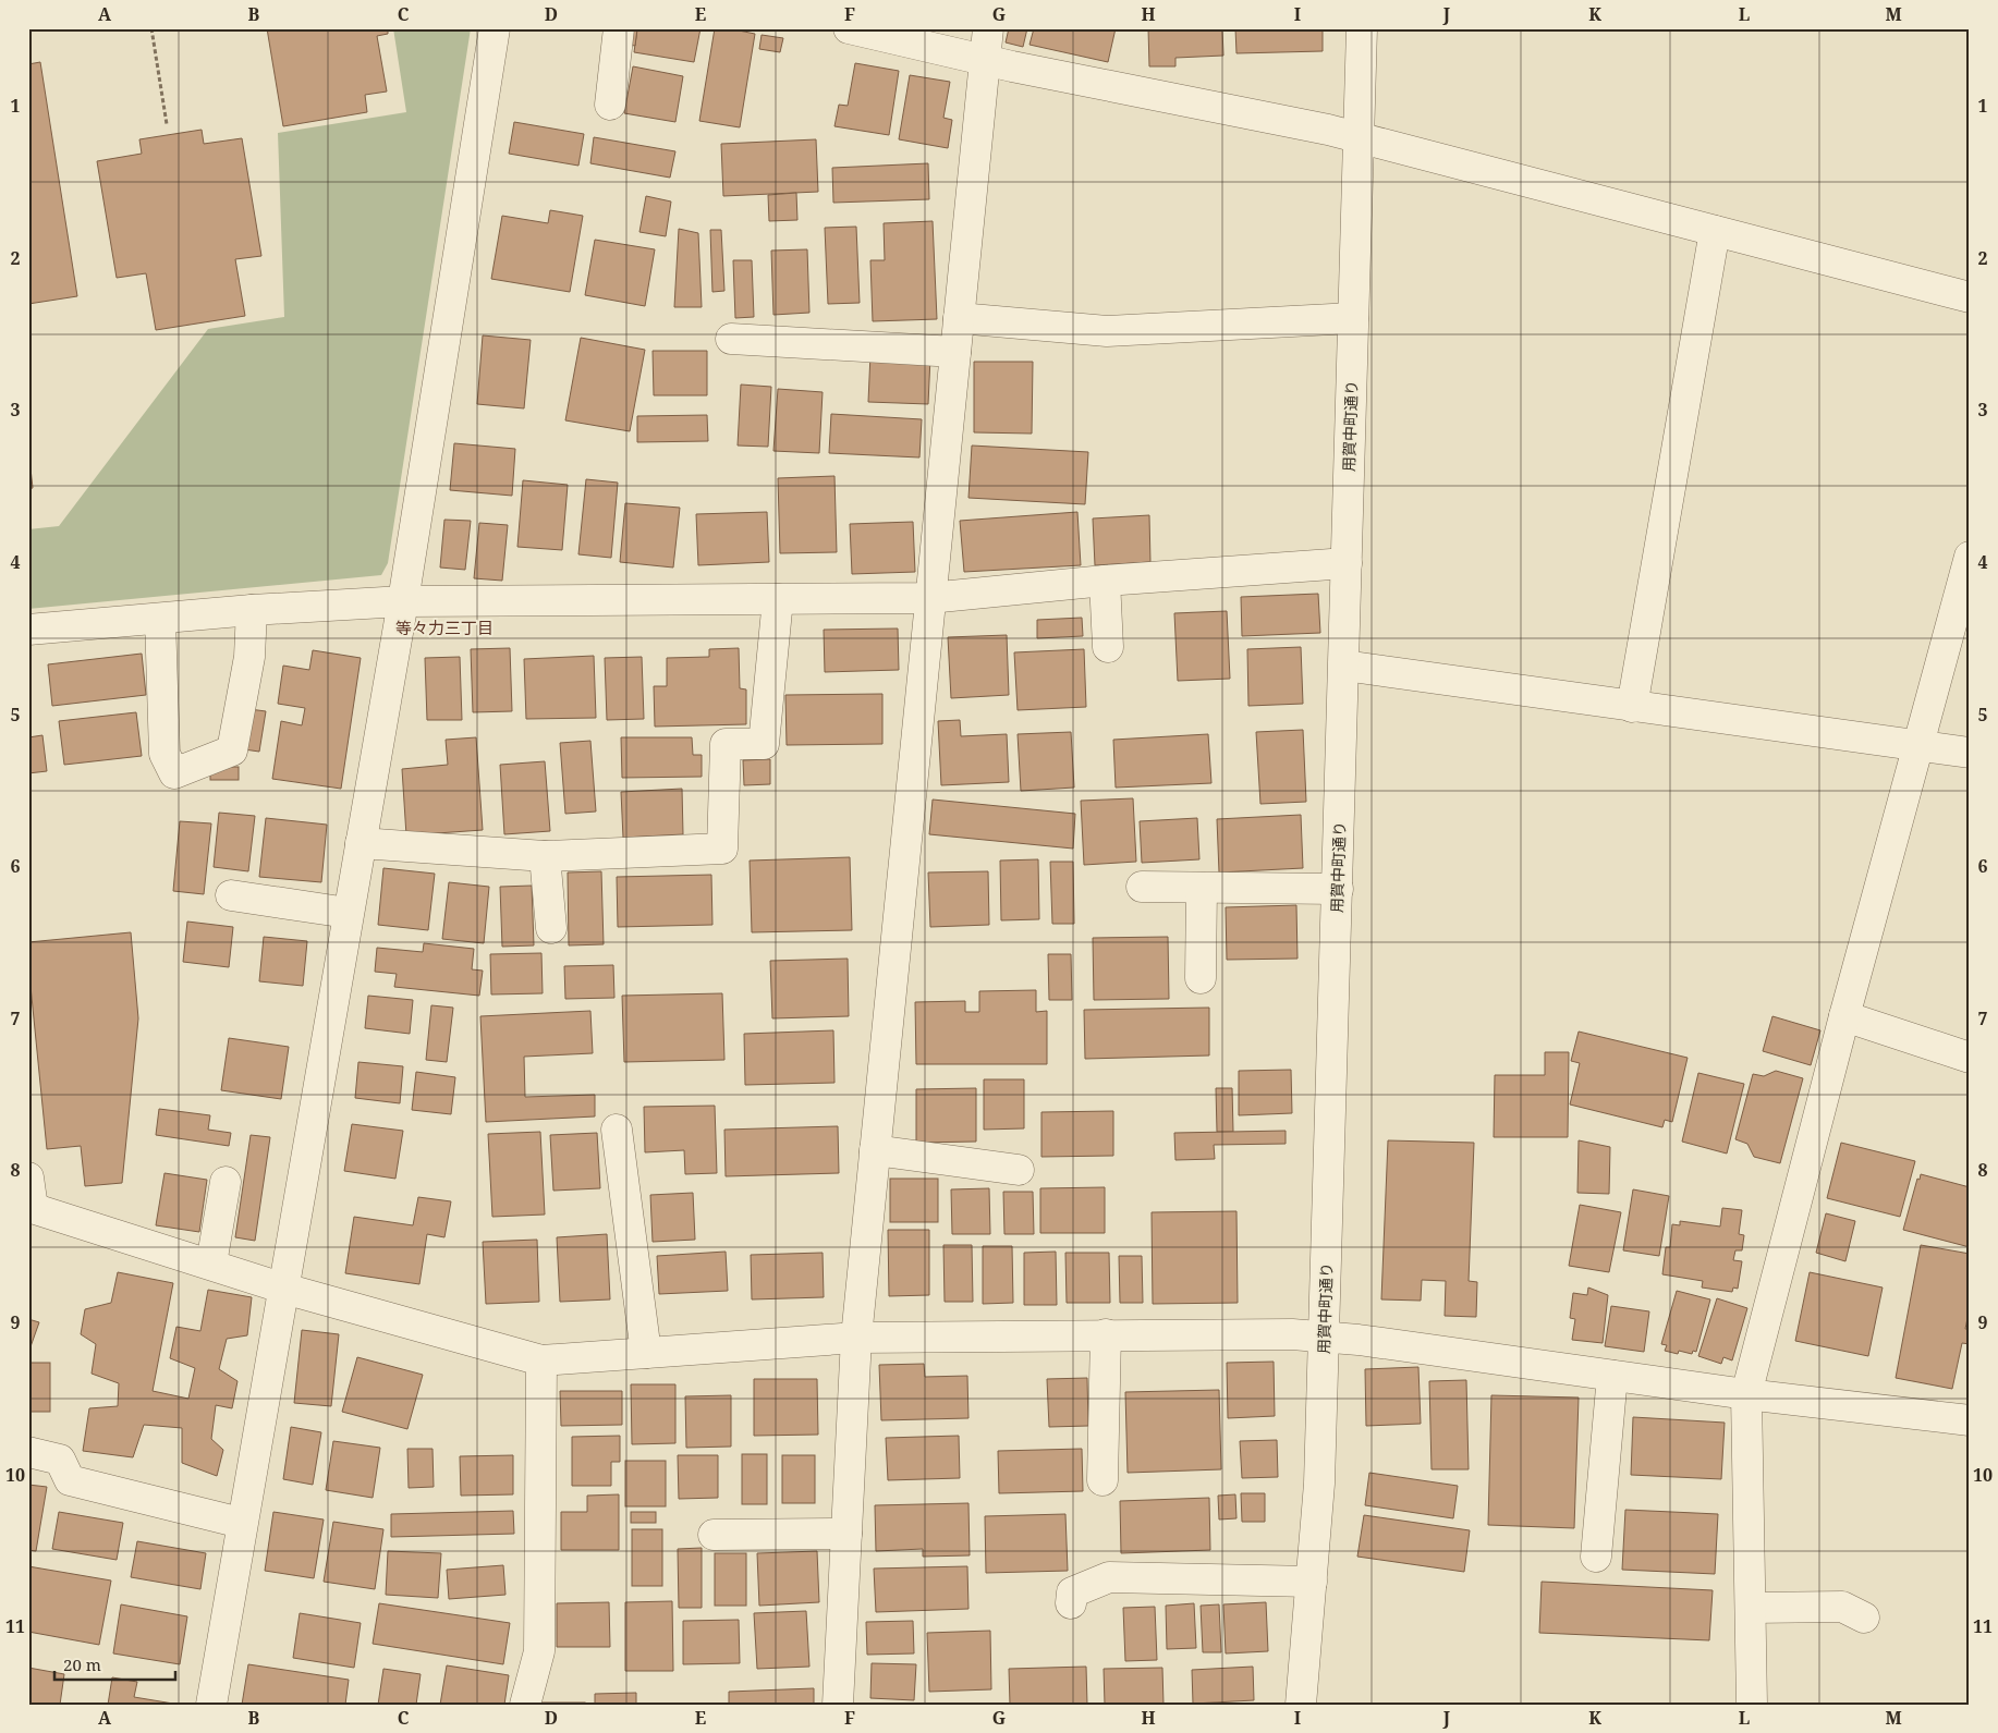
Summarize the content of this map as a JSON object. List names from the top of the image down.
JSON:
{
  "streets": {
    "street": ["用賀中町通り"]
  },
  "districts": ["等々力三丁目"],
  "scale_bar": "20 m",
  "grid": {
    "columns": [
      "A",
      "B",
      "C",
      "D",
      "E",
      "F",
      "G",
      "H",
      "I",
      "J",
      "K",
      "L",
      "M"
    ],
    "rows": [
      "1",
      "2",
      "3",
      "4",
      "5",
      "6",
      "7",
      "8",
      "9",
      "10",
      "11"
    ]
  }
}
